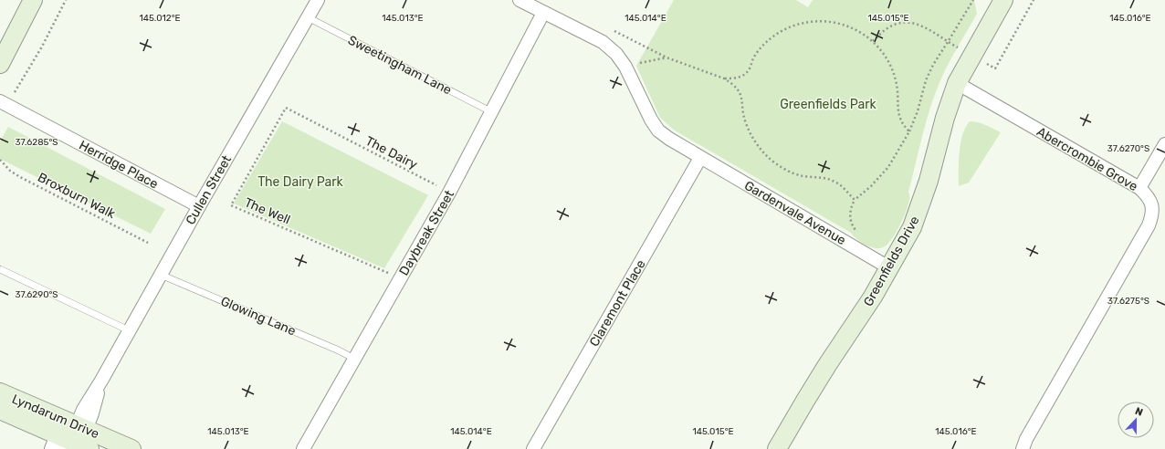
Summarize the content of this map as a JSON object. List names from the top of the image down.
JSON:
{
  "streets": {
    "street": [
      "Abercrombie Grove",
      "Herridge Place",
      "Cullen Street",
      "Gardenvale Avenue",
      "Daybreak Street",
      "Greenfields Drive",
      "Claremont Place",
      "Lyndarum Drive"
    ],
    "lane": ["Sweetingham Lane", "Glowing Lane"],
    "path": ["The Dairy", "Broxburn Walk", "The Well"]
  },
  "crossings": [
    ["Sweetingham Lane", "Cullen Street"],
    ["Sweetingham Lane", "Daybreak Street"],
    ["The Dairy", "The Well"],
    ["The Dairy", "Daybreak Street"],
    ["Abercrombie Grove", "Greenfields Drive"],
    ["Herridge Place", "Cullen Street"],
    ["Cullen Street", "Glowing Lane"],
    ["Cullen Street", "Lyndarum Drive"],
    ["The Well", "Daybreak Street"],
    ["Gardenvale Avenue", "Daybreak Street"],
    ["Gardenvale Avenue", "Greenfields Drive"],
    ["Gardenvale Avenue", "Claremont Place"],
    ["Daybreak Street", "Glowing Lane"]
  ],
  "parks": ["Greenfields Park", "The Dairy Park"],
  "north": "top",
  "coordinates": [
    "145.013°E",
    "145.014°E",
    "145.015°E",
    "145.016°E",
    "145.012°E",
    "37.6285°S",
    "37.6270°S",
    "37.6290°S",
    "37.6275°S"
  ]
}
